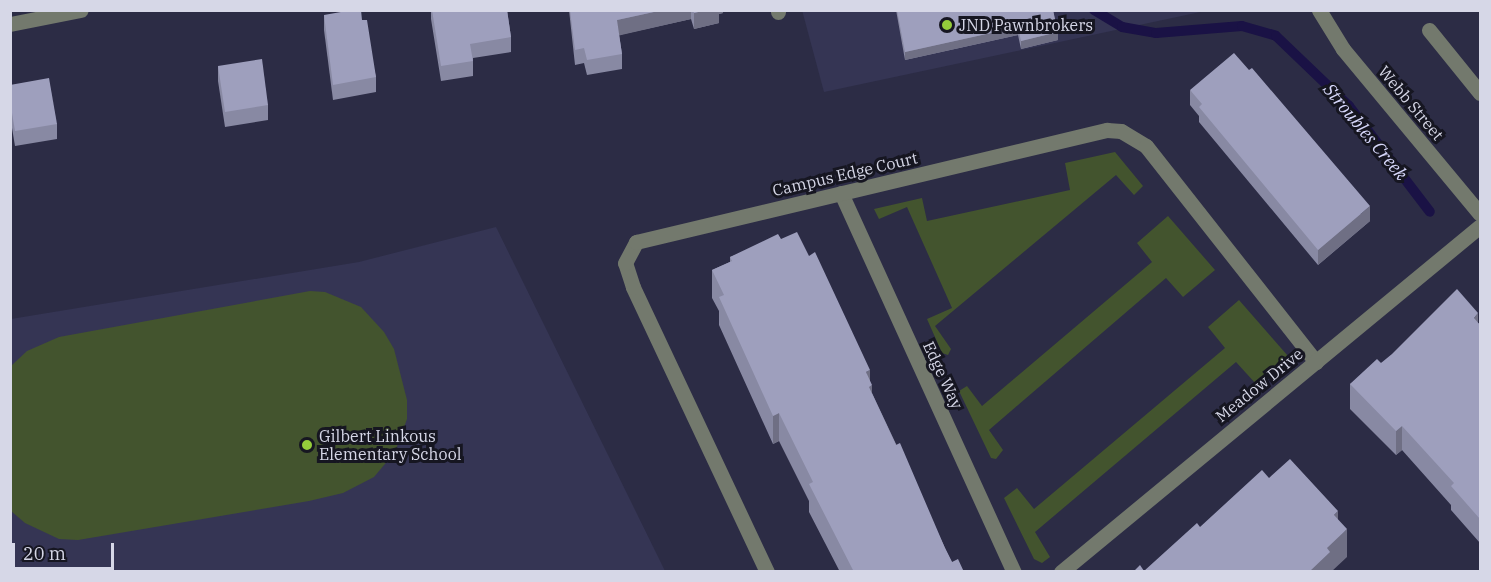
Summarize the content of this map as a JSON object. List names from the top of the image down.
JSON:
{
  "streets": {
    "street": [
      "Webb Street",
      "Campus Edge Court",
      "Edge Way",
      "Meadow Drive"
    ]
  },
  "crossings": [
    ["Campus Edge Court", "Edge Way"],
    ["Campus Edge Court", "Meadow Drive"]
  ],
  "water": ["Stroubles Creek"],
  "places": ["JND Pawnbrokers", "Gilbert Linkous Elementary School"],
  "scale_bar": "20 m"
}
